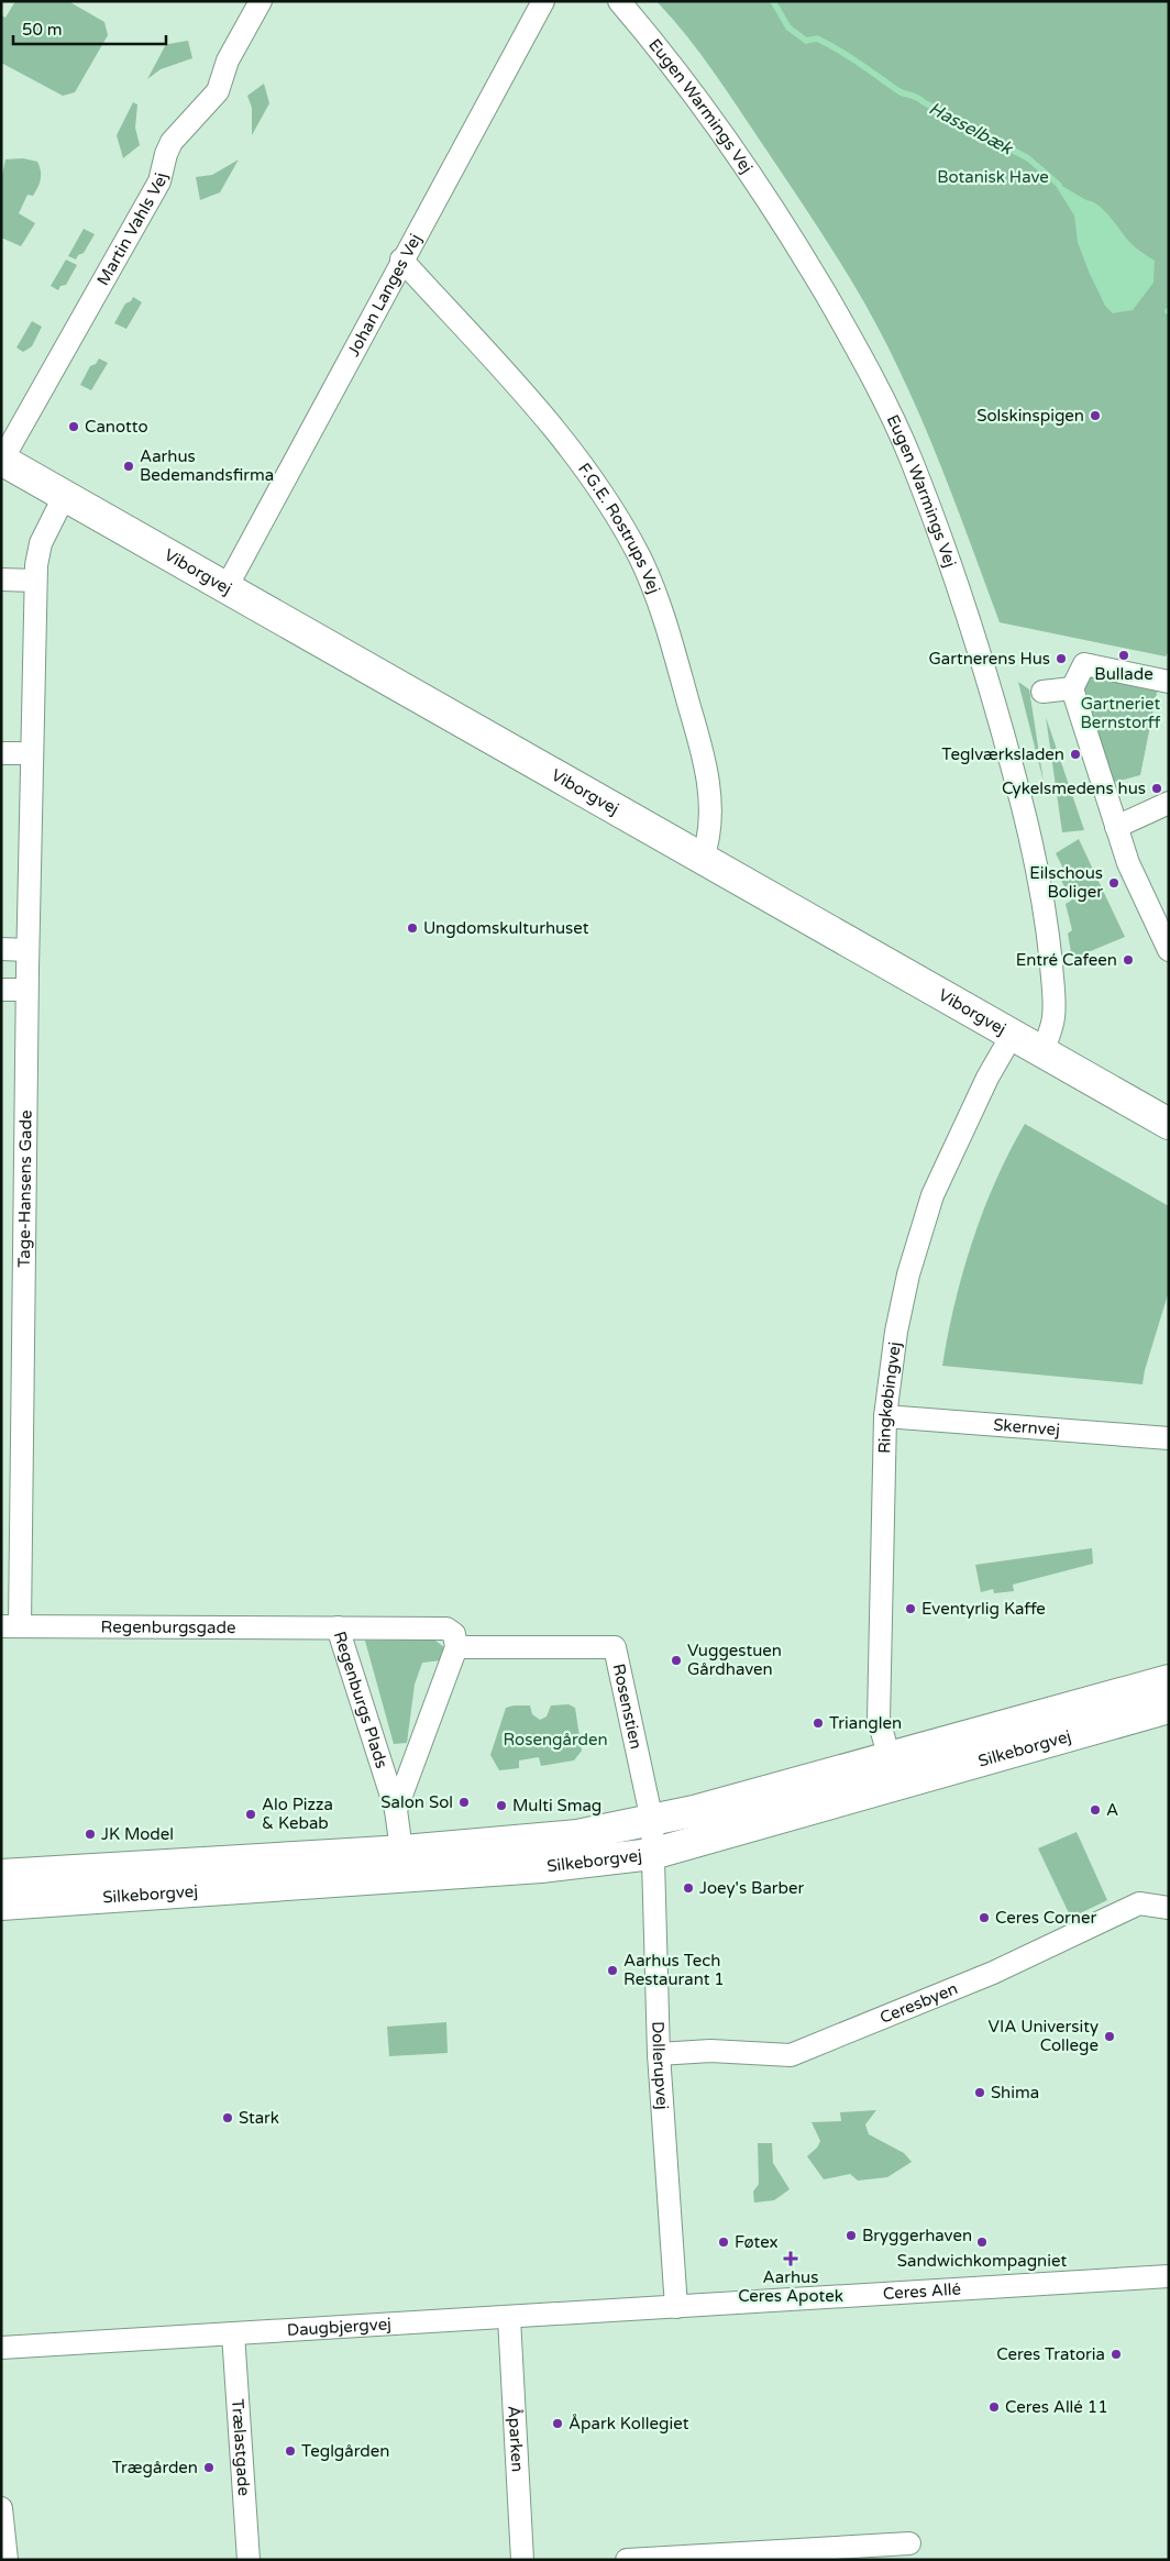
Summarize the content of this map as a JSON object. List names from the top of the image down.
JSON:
{
  "streets": {
    "street": [
      "Eugen Warmings Vej",
      "Martin Vahls Vej",
      "Johan Langes Vej",
      "F.G.E. Rostrups Vej",
      "Viborgvej",
      "Tage-Hansens Gade",
      "Ringkøbingvej",
      "Skernvej",
      "Regenburgsgade",
      "Regenburgs Plads",
      "Rosenstien",
      "Silkeborgvej",
      "Ceresbyen",
      "Dollerupvej",
      "Ceres Allé",
      "Daugbjergvej",
      "Åparken",
      "Trælastgade"
    ]
  },
  "crossings": [
    ["Eugen Warmings Vej", "Viborgvej"],
    ["Martin Vahls Vej", "Viborgvej"],
    ["Johan Langes Vej", "F.G.E. Rostrups Vej"],
    ["Johan Langes Vej", "Viborgvej"],
    ["F.G.E. Rostrups Vej", "Viborgvej"],
    ["Viborgvej", "Tage-Hansens Gade"],
    ["Viborgvej", "Ringkøbingvej"],
    ["Tage-Hansens Gade", "Regenburgsgade"],
    ["Ringkøbingvej", "Skernvej"],
    ["Ringkøbingvej", "Silkeborgvej"],
    ["Regenburgsgade", "Regenburgs Plads"],
    ["Regenburgs Plads", "Rosenstien"],
    ["Regenburgs Plads", "Silkeborgvej"],
    ["Rosenstien", "Silkeborgvej"],
    ["Rosenstien", "Dollerupvej"],
    ["Silkeborgvej", "Dollerupvej"],
    ["Ceresbyen", "Dollerupvej"],
    ["Dollerupvej", "Ceres Allé"],
    ["Dollerupvej", "Daugbjergvej"],
    ["Ceres Allé", "Daugbjergvej"],
    ["Daugbjergvej", "Åparken"],
    ["Daugbjergvej", "Trælastgade"]
  ],
  "water": ["Hasselbæk"],
  "parks": ["Botanisk Have", "Gartneriet Bernstorff", "Rosengården"],
  "places": {
    "other": [
      "Solskinspigen",
      "Canotto",
      "Aarhus Bedemandsfirma",
      "Bullade",
      "Gartnerens Hus",
      "Teglværksladen",
      "Cykelsmedens hus",
      "Eilschous Boliger",
      "Ungdomskulturhuset",
      "Entré Cafeen",
      "Eventyrlig Kaffe",
      "Vuggestuen Gårdhaven",
      "Trianglen",
      "Salon Sol",
      "Multi Smag",
      "A",
      "Alo Pizza & Kebab",
      "JK Model",
      "Joey's Barber",
      "Ceres Corner",
      "Aarhus Tech Restaurant 1",
      "VIA University College",
      "Shima",
      "Stark",
      "Bryggerhaven",
      "Føtex",
      "Sandwichkompagniet",
      "Ceres Tratoria",
      "Ceres Allé 11",
      "Åpark Kollegiet",
      "Teglgården",
      "Trægården"
    ],
    "health": ["Aarhus Ceres Apotek"]
  },
  "scale_bar": "50 m"
}
